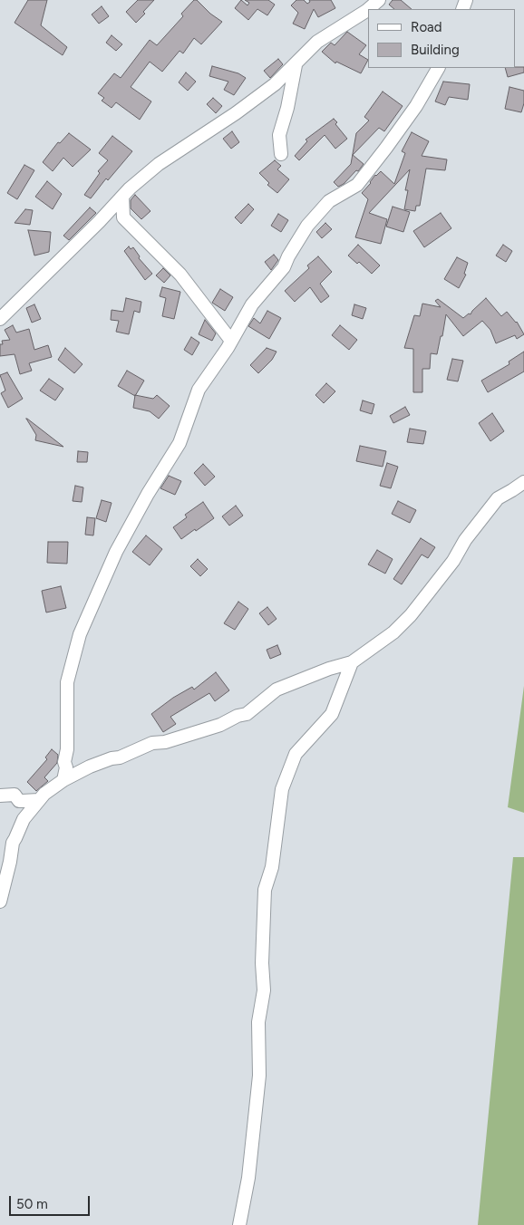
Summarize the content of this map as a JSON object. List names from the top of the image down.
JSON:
{
  "legend": ["Road", "Building"],
  "scale_bar": "50 m"
}
